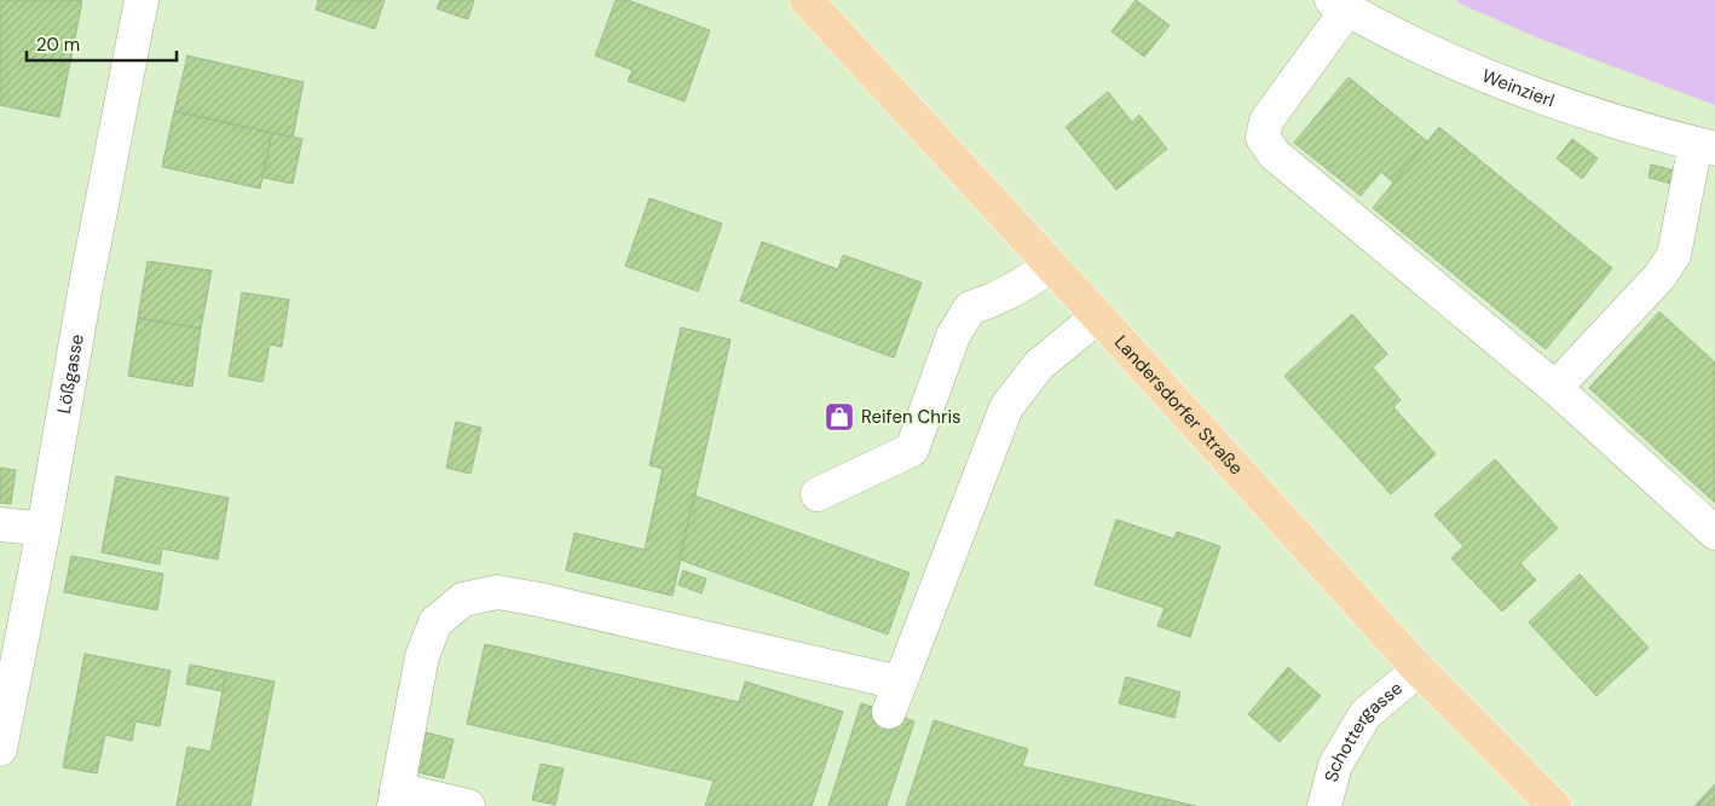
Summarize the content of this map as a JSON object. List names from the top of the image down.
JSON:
{
  "streets": {
    "main road": ["Landersdorfer Straße"],
    "street": ["Weinzierl", "Lößgasse", "Schottergasse"]
  },
  "crossings": [
    ["Landersdorfer Straße", "Schottergasse"]
  ],
  "places": {
    "shop": ["Reifen Chris"]
  },
  "scale_bar": "20 m"
}
